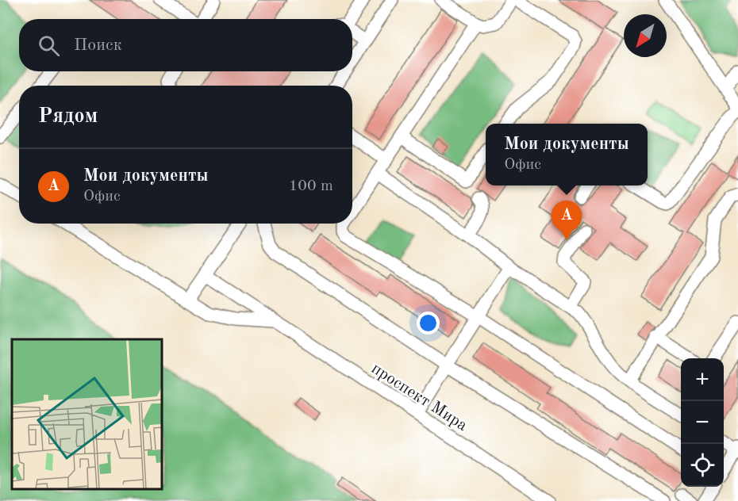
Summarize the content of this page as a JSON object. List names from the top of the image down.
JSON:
{
  "streets": {
    "street": ["проспект Мира"]
  },
  "north": "bottom left",
  "page": {
    "search": "Поиск",
    "heading": "Рядом",
    "popup": ["Мои документы", "Офис"],
    "list": [
      {
        "mark": "A",
        "name": "Мои документы",
        "note": "Офис",
        "value": "100 m"
      }
    ],
    "pins": "A",
    "map_buttons": ["+", "−"]
  }
}
